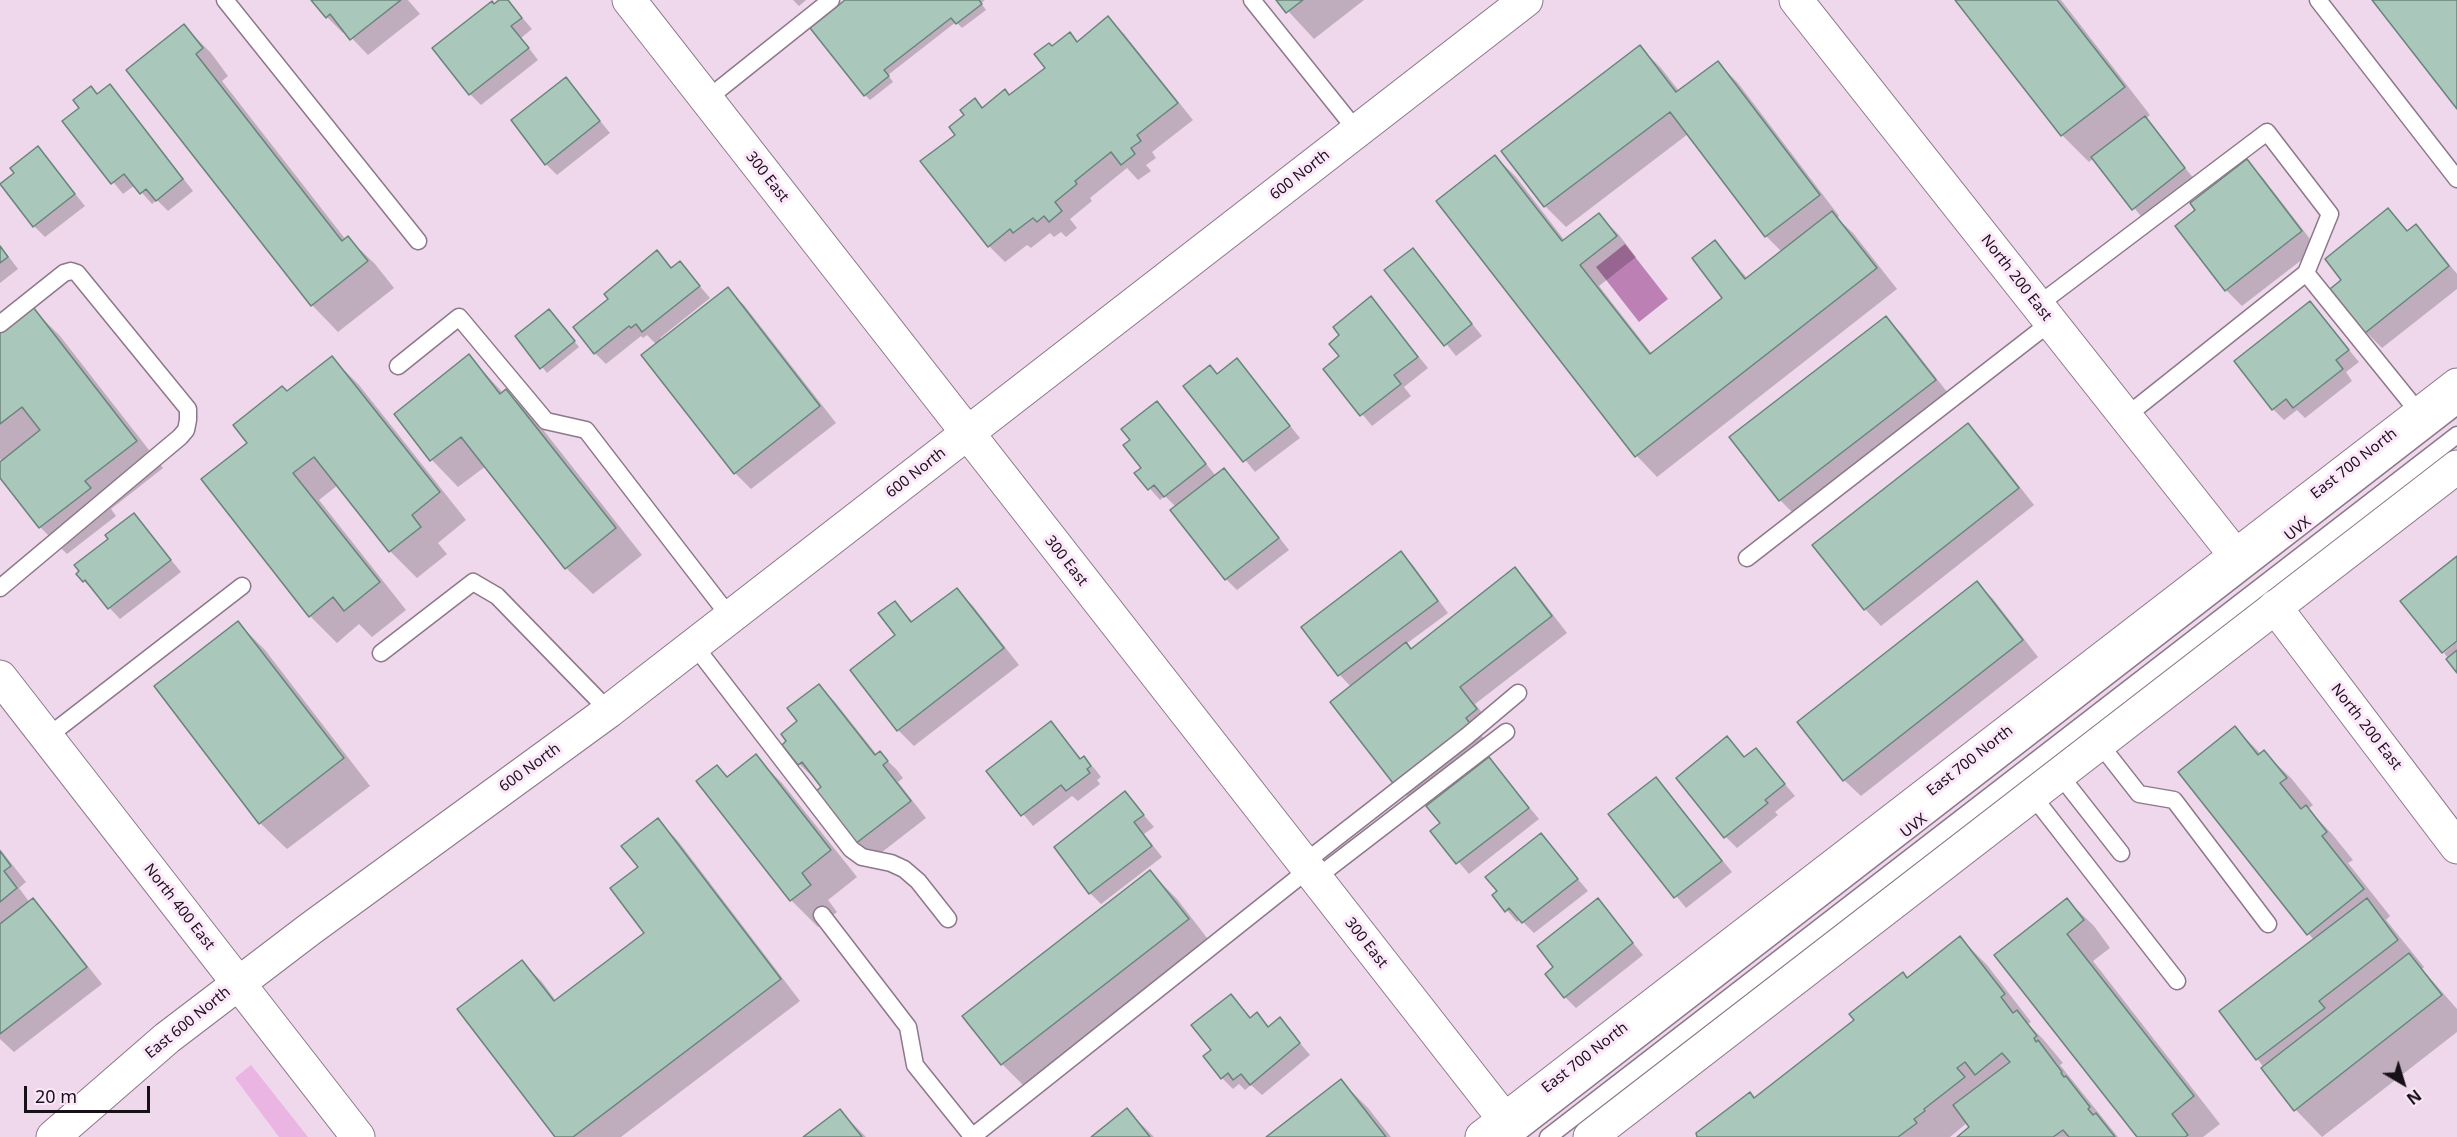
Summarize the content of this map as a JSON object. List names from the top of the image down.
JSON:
{
  "streets": {
    "street": [
      "600 North",
      "300 East",
      "North 200 East",
      "East 700 North",
      "North 400 East",
      "East 600 North"
    ],
    "lane": ["UVX"]
  },
  "crossings": [
    ["600 North", "300 East"],
    ["600 North", "East 600 North"],
    ["300 East", "East 700 North"],
    ["300 East", "UVX"],
    ["North 200 East", "East 700 North"],
    ["East 700 North", "UVX"],
    ["North 400 East", "East 600 North"]
  ],
  "scale_bar": "20 m",
  "north": "bottom right"
}
